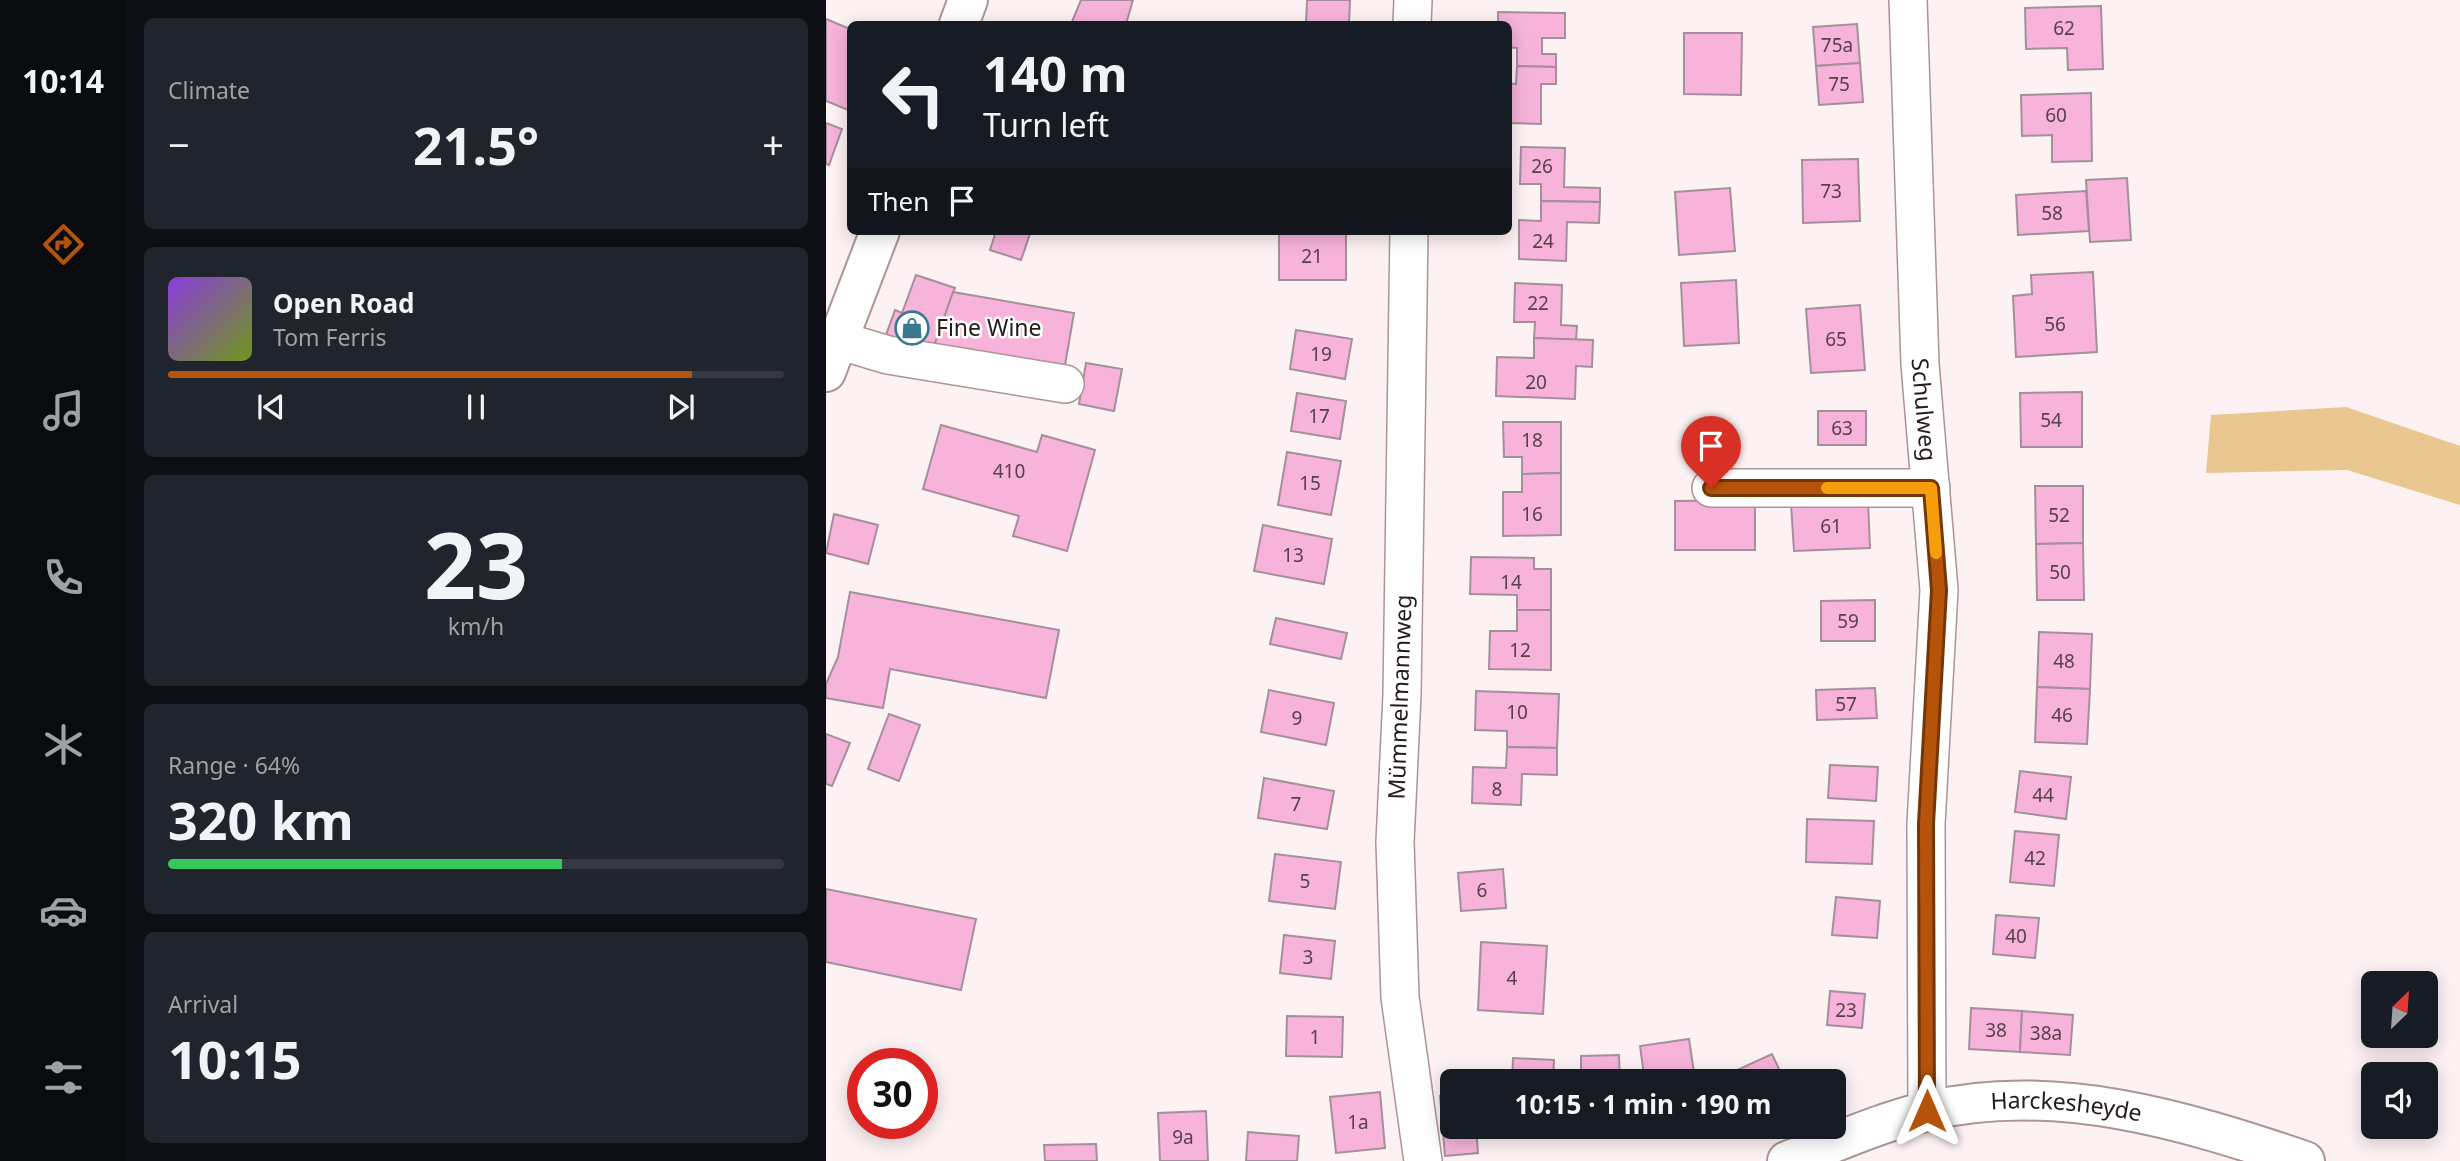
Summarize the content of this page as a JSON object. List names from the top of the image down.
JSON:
{
  "streets": {
    "main road": ["Harckesheyde"],
    "street": ["Schulweg", "Mümmelmannweg"]
  },
  "crossings": [
    ["Schulweg", "Harckesheyde"]
  ],
  "places": {
    "shop": ["Fine Wine"]
  },
  "house_numbers": [
    "62",
    "75a",
    "75",
    "60",
    "26",
    "73",
    "58",
    "24",
    "21",
    "22",
    "56",
    "65",
    "19",
    "20",
    "17",
    "54",
    "63",
    "18",
    "410",
    "15",
    "16",
    "52",
    "61",
    "13",
    "50",
    "14",
    "59",
    "12",
    "48",
    "57",
    "10",
    "46",
    "9",
    "8",
    "44",
    "7",
    "42",
    "5",
    "6",
    "40",
    "3",
    "4",
    "23",
    "38",
    "38a",
    "1",
    "1a",
    "9a"
  ],
  "north": "top right",
  "page": {
    "tabs": "10:14",
    "tile": [
      "Climate",
      ["23", "km/h"],
      ["Range · 64%", "320 km"],
      ["Arrival", "10:15"]
    ],
    "turn": ["140 m", "Turn left"],
    "heat": ["−", "21.5°", "+"],
    "then": "Then",
    "song": ["Open Road", "Tom Ferris"],
    "limit": "30",
    "trip": "10:15 · 1 min · 190 m"
  }
}
